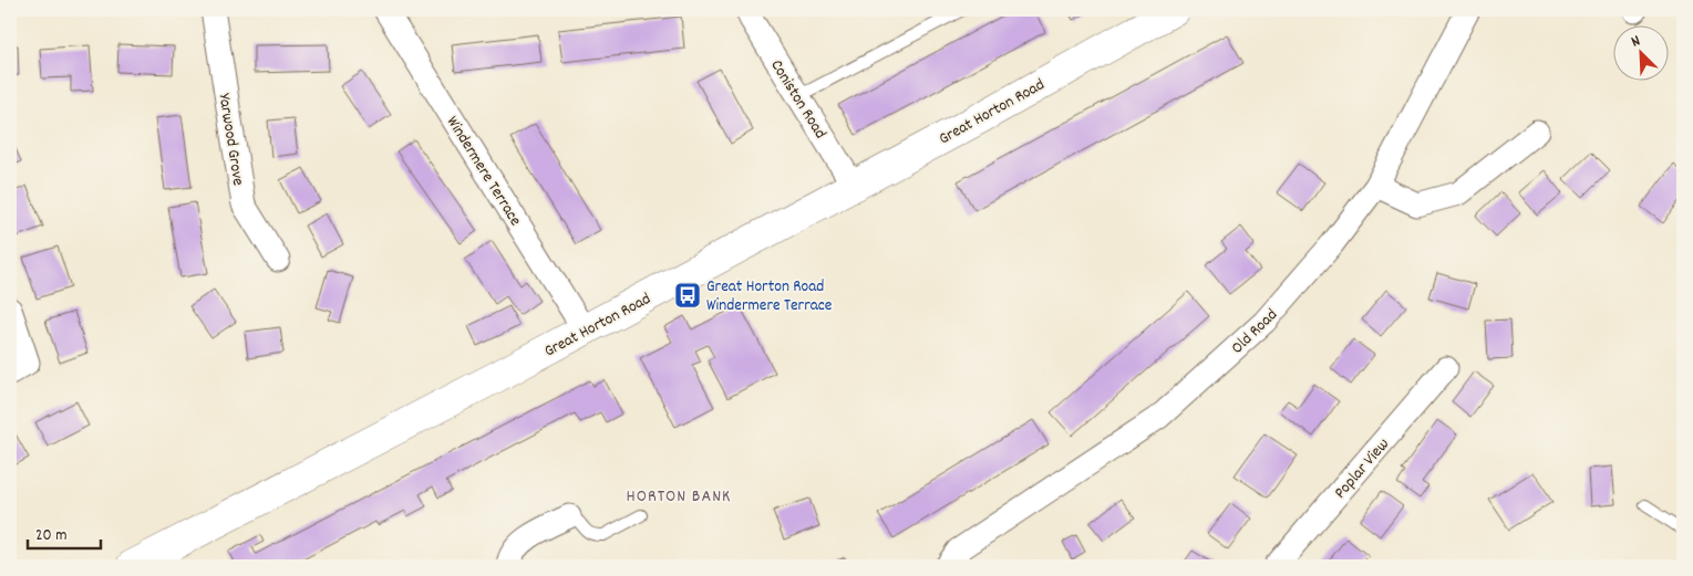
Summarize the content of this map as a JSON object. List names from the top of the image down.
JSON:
{
  "streets": {
    "main road": ["Great Horton Road"],
    "street": [
      "Coniston Road",
      "Yarwood Grove",
      "Windermere Terrace",
      "Old Road",
      "Poplar View"
    ]
  },
  "crossings": [
    ["Coniston Road", "Great Horton Road"],
    ["Great Horton Road", "Windermere Terrace"]
  ],
  "districts": ["HORTON BANK"],
  "places": {
    "bus stop": ["Great Horton Road Windermere Terrace"]
  },
  "scale_bar": "20 m",
  "north": "top left"
}
